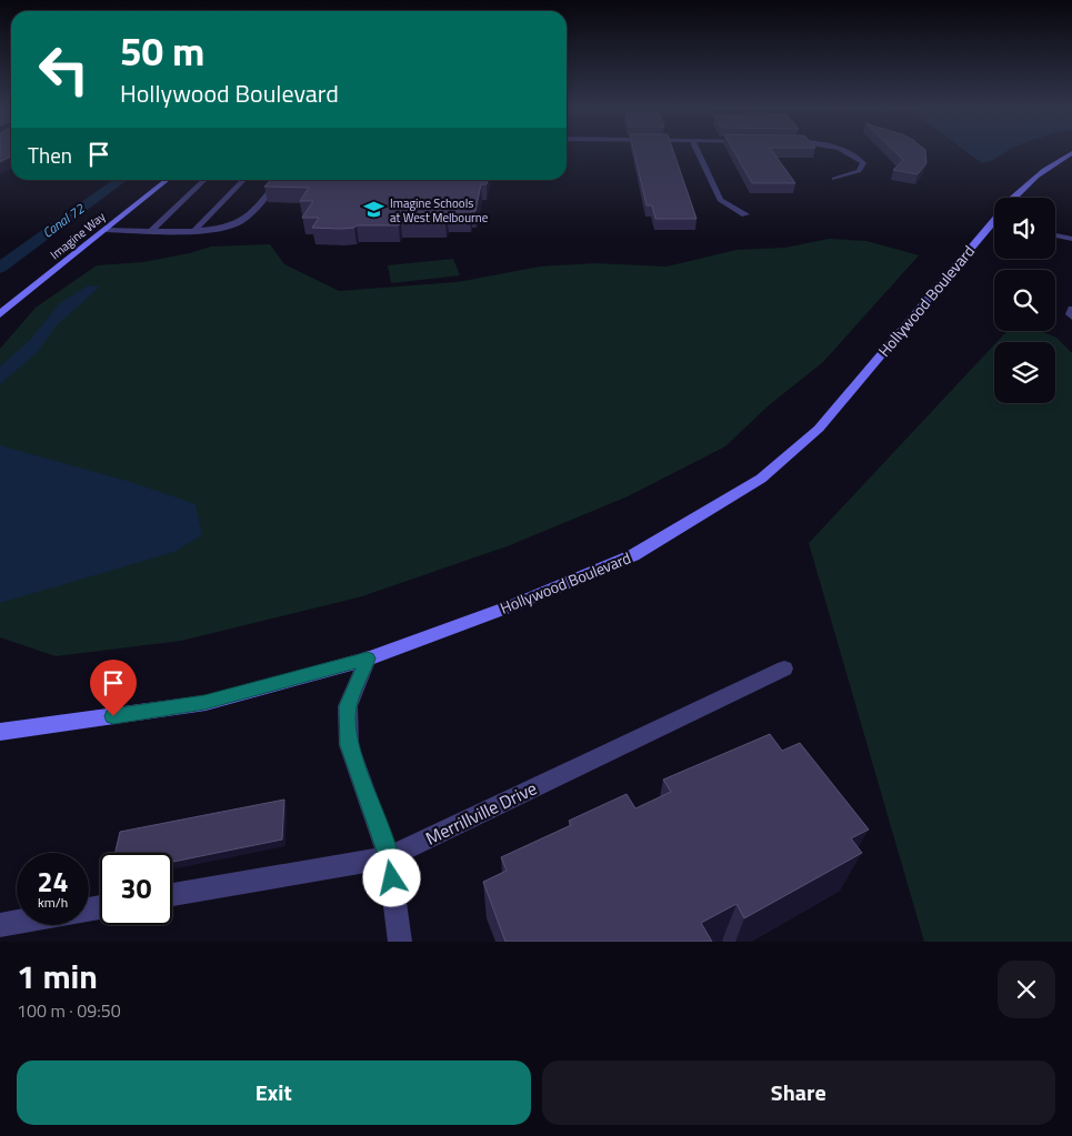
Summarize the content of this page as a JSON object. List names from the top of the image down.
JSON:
{
  "streets": {
    "street": ["Imagine Way", "Hollywood Boulevard", "Merrillville Drive"]
  },
  "water": ["Canal 72"],
  "places": {
    "school or university": ["Imagine Schools at West Melbourne"]
  },
  "page": {
    "turn": ["50 m", "Hollywood Boulevard"],
    "then": "Then",
    "speed": "24 km/h",
    "limit": "30",
    "heading": ["1 min", "100 m · 09:50"],
    "buttons": ["Exit", "Share"]
  }
}
